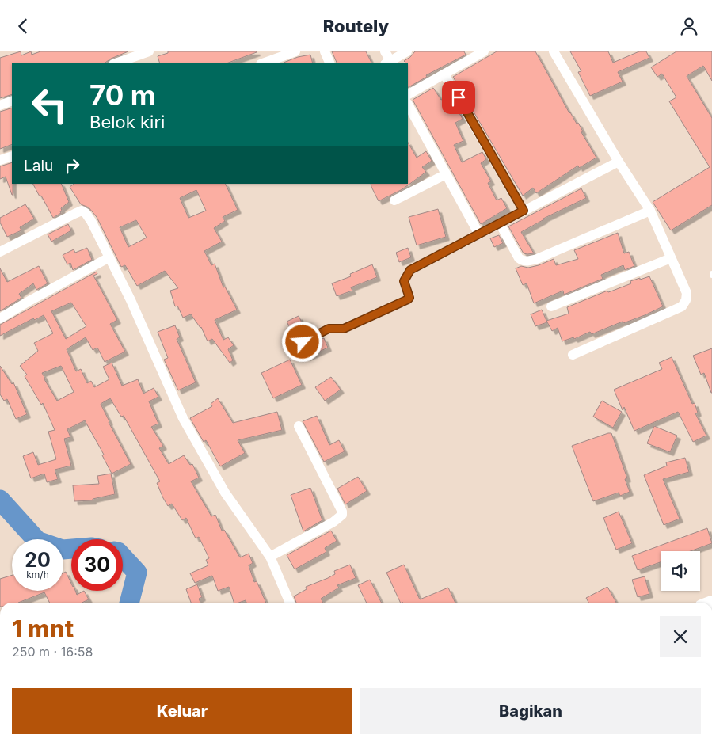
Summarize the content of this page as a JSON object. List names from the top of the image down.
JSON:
{
  "page": {
    "header": "Routely",
    "turn": ["70 m", "Belok kiri"],
    "then": "Lalu",
    "speed": "20 km/h",
    "limit": "30",
    "heading": ["1 mnt", "250 m · 16:58"],
    "buttons": ["Keluar", "Bagikan"]
  }
}
